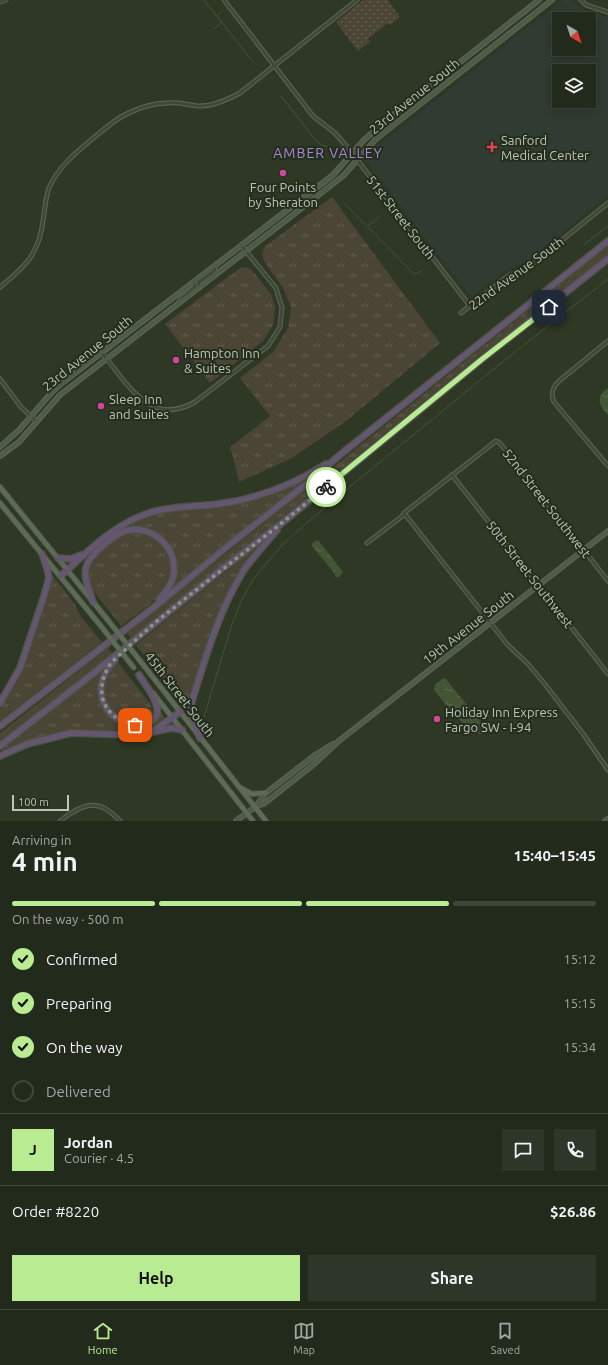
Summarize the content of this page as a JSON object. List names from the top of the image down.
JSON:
{
  "streets": {
    "main road": ["45th Street South"],
    "street": [
      "23rd Avenue South",
      "51st Street South",
      "22nd Avenue South",
      "52nd Street Southwest",
      "50th Street Southwest",
      "19th Avenue South"
    ]
  },
  "crossings": [
    ["23rd Avenue South", "51st Street South"],
    ["51st Street South", "22nd Avenue South"],
    ["52nd Street Southwest", "50th Street Southwest"],
    ["52nd Street Southwest", "19th Avenue South"],
    ["50th Street Southwest", "19th Avenue South"],
    ["19th Avenue South", "45th Street South"]
  ],
  "districts": ["AMBER VALLEY"],
  "places": {
    "health": ["Sanford Medical Center"],
    "other": [
      "Four Points by Sheraton",
      "Hampton Inn & Suites",
      "Sleep Inn and Suites",
      "Holiday Inn Express Fargo SW - I-94"
    ]
  },
  "scale_bar": "100 m",
  "north": "bottom right",
  "page": {
    "scale": "100 m",
    "heading": ["4 min", "Arriving in", "15:40–15:45"],
    "panel": [
      "Jordan",
      "Courier · 4.5",
      "Order #8220",
      "$26.86"
    ],
    "bar": "On the way · 500 m",
    "list": [
      ["Confirmed", "15:12"],
      ["Preparing", "15:15"],
      ["On the way", "15:34"],
      "Delivered"
    ],
    "round": "J",
    "buttons": ["Help", "Share"],
    "tabs": ["Home", "Map", "Saved"]
  }
}
